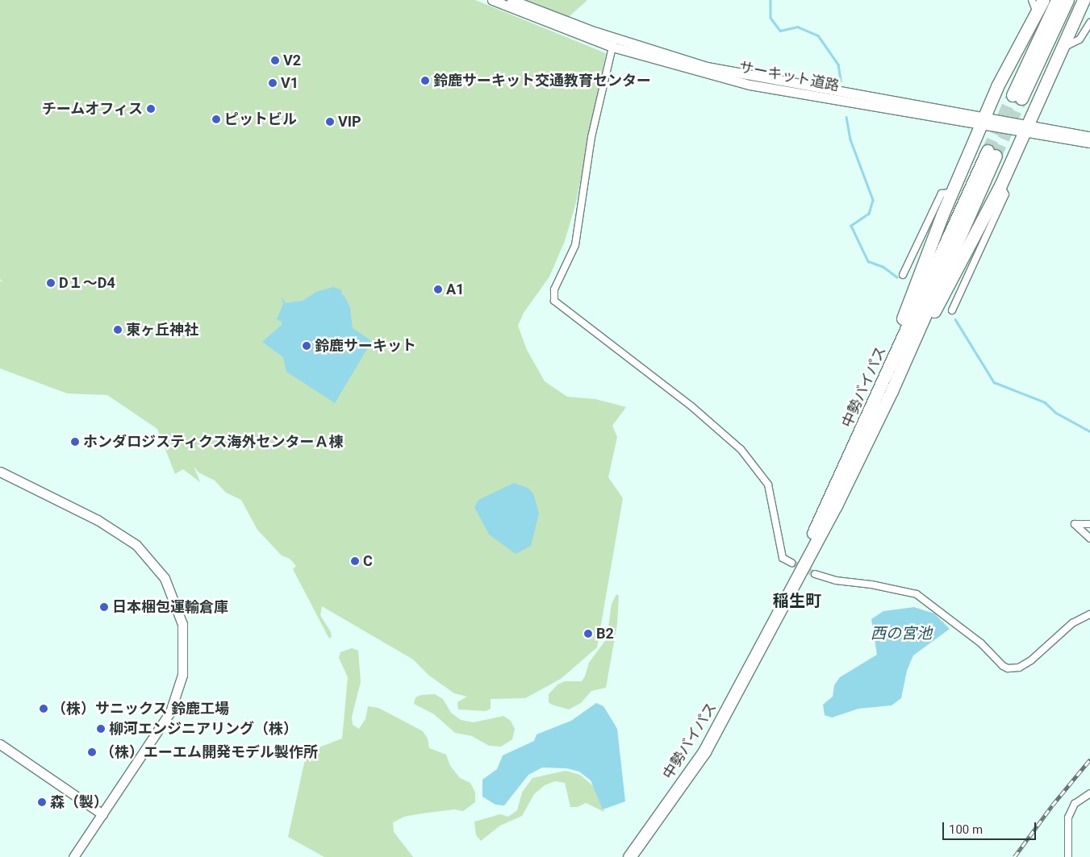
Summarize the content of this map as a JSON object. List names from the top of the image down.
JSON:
{
  "streets": {
    "highway": ["中勢バイパス"],
    "street": ["サーキット道路"]
  },
  "districts": ["稲生町"],
  "water": ["西の宮池"],
  "places": [
    "V2",
    "鈴鹿サーキット交通教育センター",
    "V1",
    "チームオフィス",
    "ピットビル",
    "VIP",
    "D１～D4",
    "A1",
    "東ヶ丘神社",
    "鈴鹿サーキット",
    "ホンダロジスティクス海外センターＡ棟",
    "C",
    "日本梱包運輸倉庫",
    "B2",
    "（株）サニックス 鈴鹿工場",
    "柳河エンジニアリング（株）",
    "（株）エーエム開発モデル製作所",
    "森（製）"
  ],
  "scale_bar": "100 m"
}
